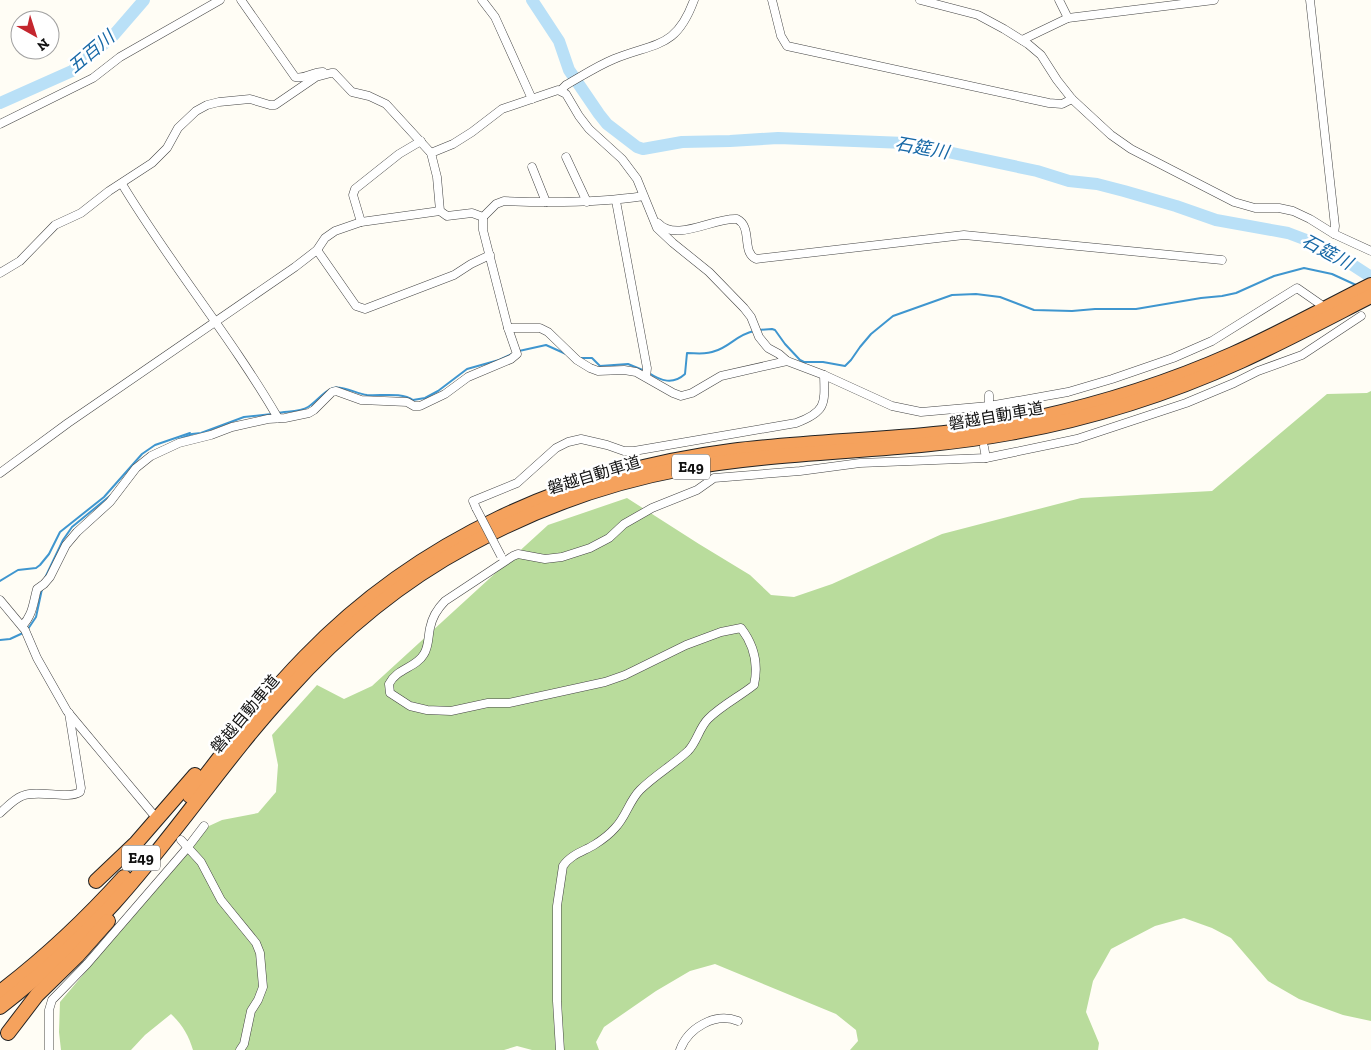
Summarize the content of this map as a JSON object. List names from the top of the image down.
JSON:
{
  "streets": {
    "highway": ["磐越自動車道", "E49"]
  },
  "water": ["五百川", "石筵川"],
  "north": "bottom right"
}
